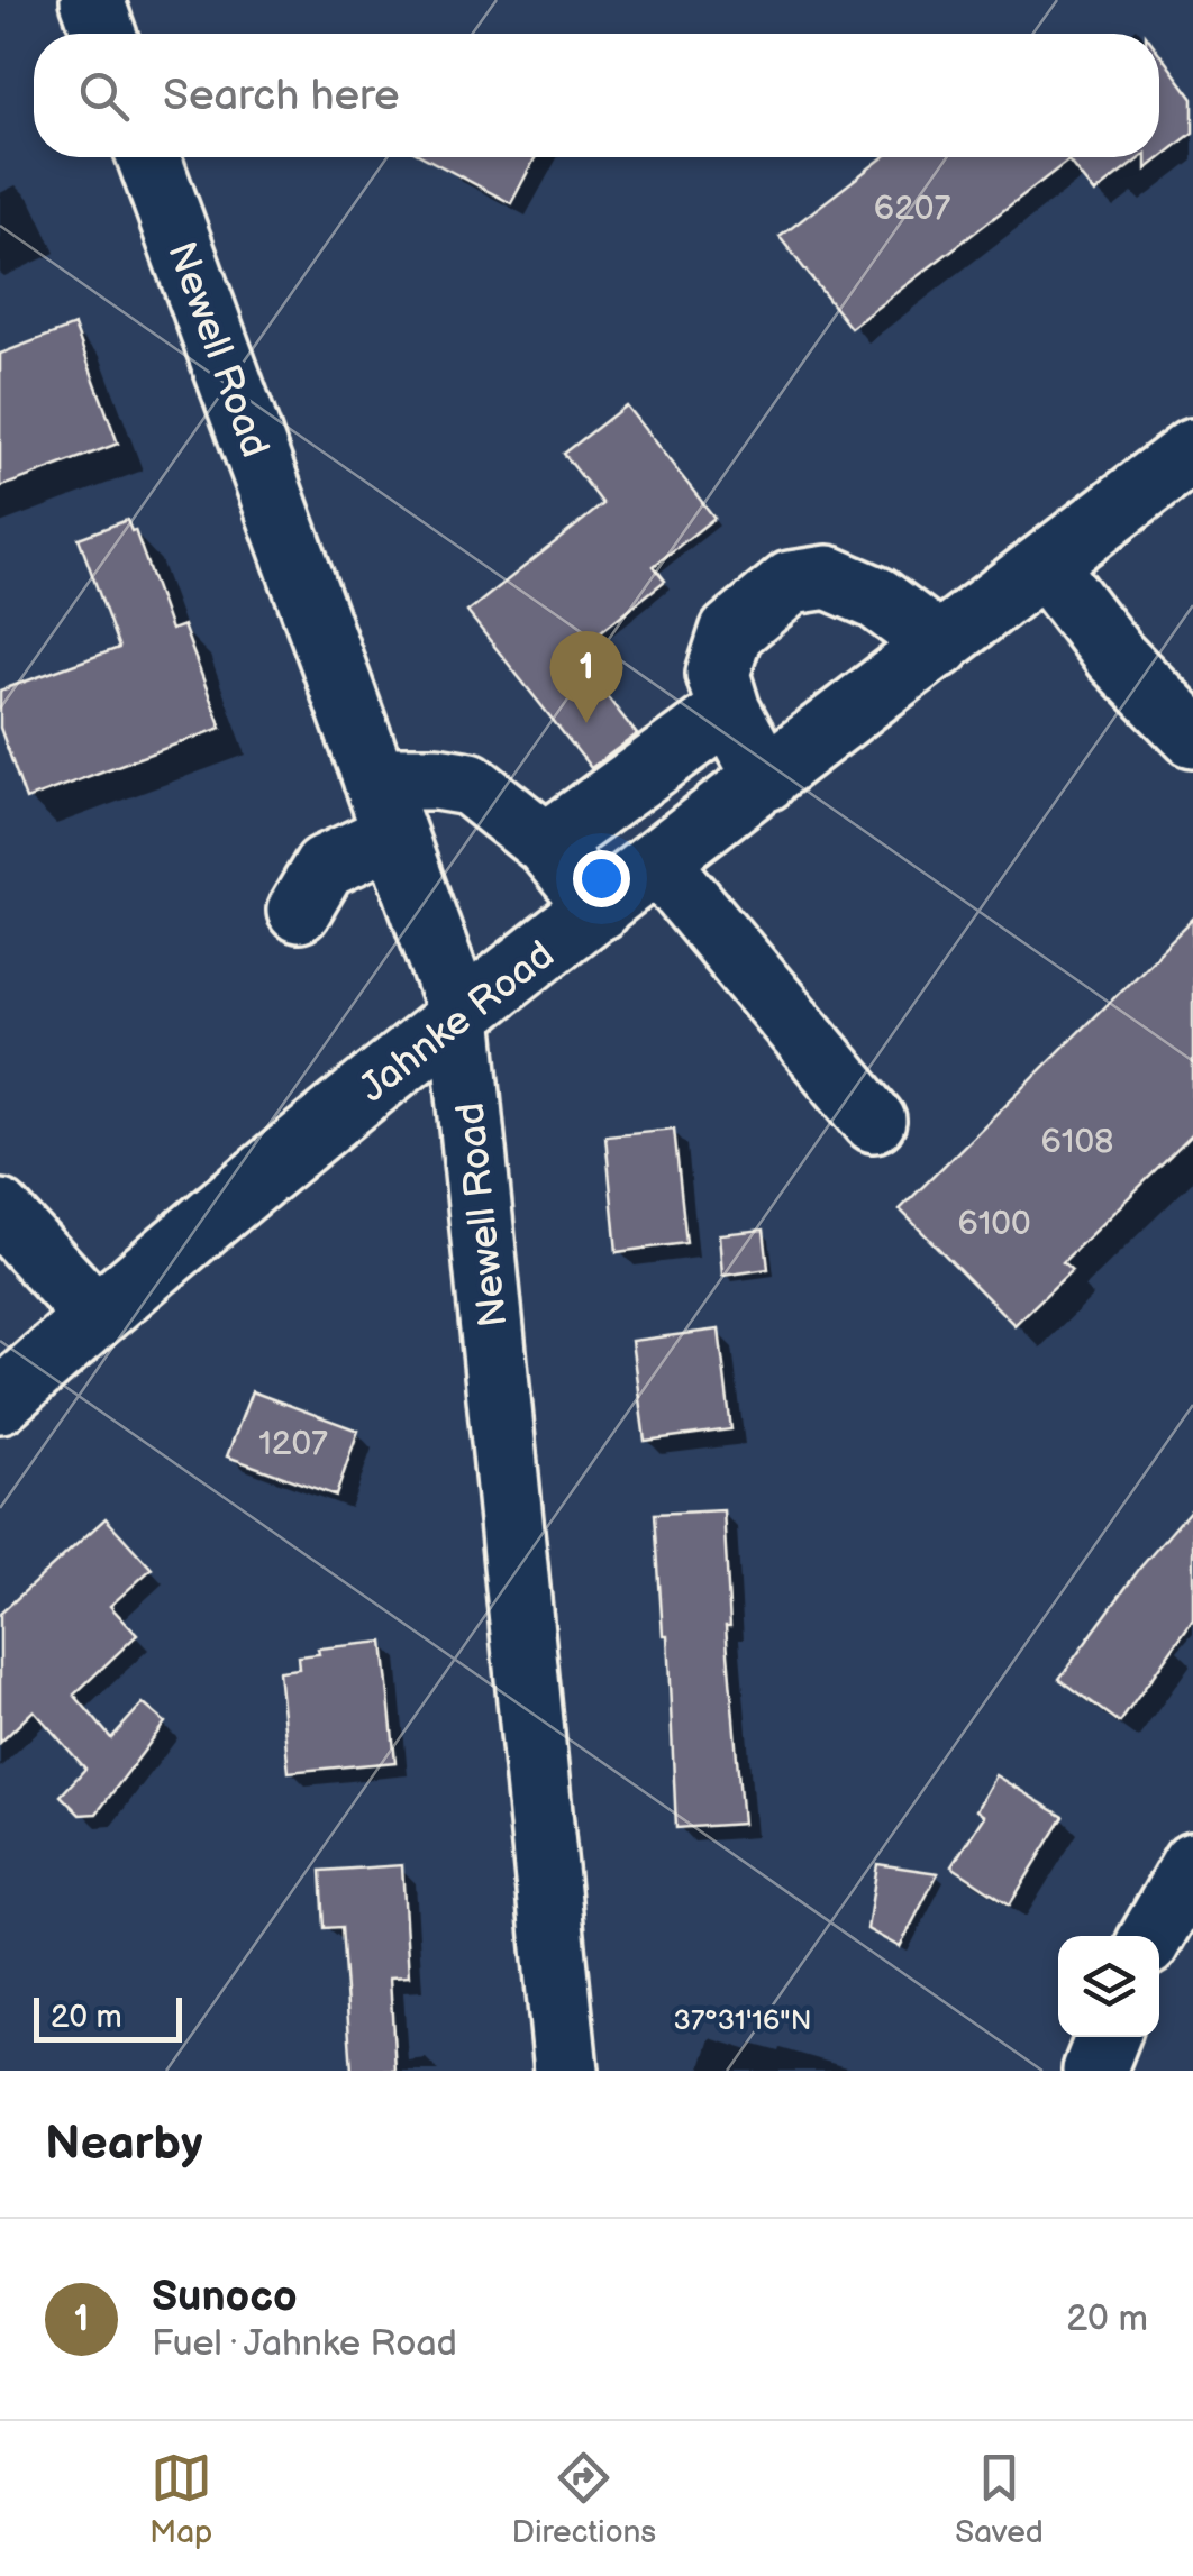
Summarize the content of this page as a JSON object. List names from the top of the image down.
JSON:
{
  "streets": {
    "street": ["Newell Road", "Jahnke Road"]
  },
  "crossings": [
    ["Newell Road", "Jahnke Road"]
  ],
  "house_numbers": [
    "6207",
    "6108",
    "6100",
    "1207"
  ],
  "scale_bar": "20 m",
  "page": {
    "search": "Search here",
    "pins": "1",
    "scale": "20 m",
    "heading": "Nearby",
    "list": [
      {
        "mark": "1",
        "name": "Sunoco",
        "note": "Fuel · Jahnke Road",
        "value": "20 m"
      }
    ],
    "nav": ["Map", "Directions", "Saved"]
  },
  "coordinates": ["37°31'16\"N"]
}
